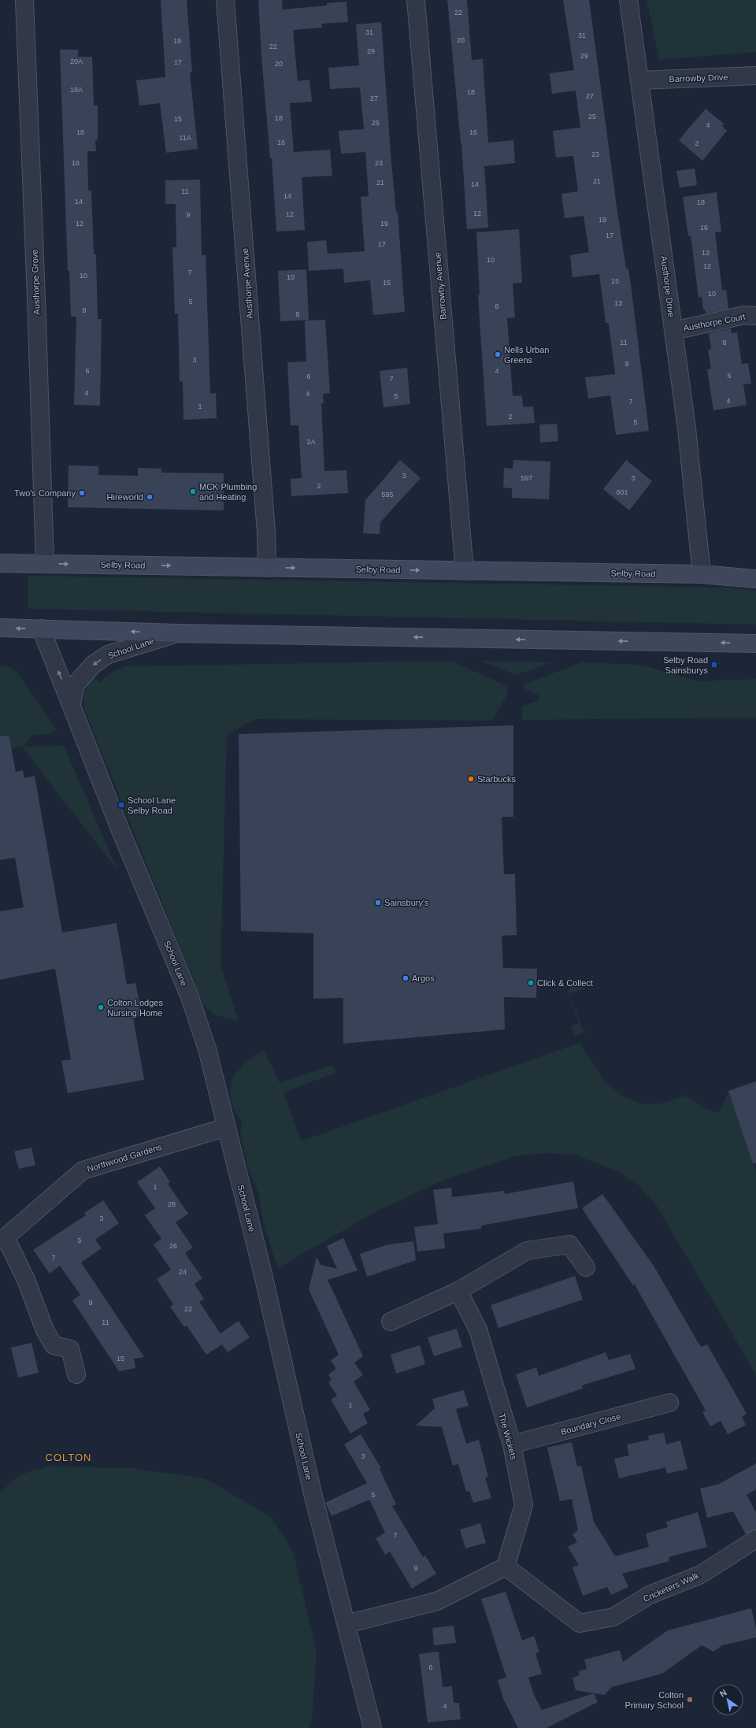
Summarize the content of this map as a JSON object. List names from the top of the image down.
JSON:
{
  "streets": {
    "main road": ["Selby Road"],
    "street": [
      "Barrowby Drive",
      "Austhorpe Grove",
      "Austhorpe Avenue",
      "Barrowby Avenue",
      "Austhorpe Drive",
      "Austhorpe Court",
      "School Lane",
      "Northwood Gardens",
      "Boundary Close",
      "The Wickets",
      "Cricketers Walk"
    ]
  },
  "crossings": [
    ["Barrowby Drive", "Austhorpe Drive"],
    ["Austhorpe Grove", "Selby Road"],
    ["Austhorpe Avenue", "Selby Road"],
    ["Barrowby Avenue", "Selby Road"],
    ["Austhorpe Drive", "Austhorpe Court"],
    ["Austhorpe Drive", "Selby Road"],
    ["School Lane", "Northwood Gardens"],
    ["Boundary Close", "The Wickets"],
    ["The Wickets", "Cricketers Walk"]
  ],
  "districts": ["COLTON"],
  "places": {
    "other": [
      "Nells Urban Greens",
      "MCK Plumbing and Heating",
      "Two's Company",
      "Hireworld",
      "Starbucks",
      "Sainsbury's",
      "Argos",
      "Click & Collect",
      "Colton Lodges Nursing Home",
      "Colton Primary School"
    ],
    "transit": ["Selby Road Sainsburys", "School Lane Selby Road"]
  },
  "house_numbers": [
    "22",
    "31",
    "31",
    "20",
    "19",
    "22",
    "29",
    "29",
    "20A",
    "17",
    "20",
    "18A",
    "18",
    "27",
    "27",
    "25",
    "18",
    "15",
    "25",
    "4",
    "18",
    "16",
    "11A",
    "16",
    "2",
    "23",
    "16",
    "23",
    "21",
    "21",
    "14",
    "11",
    "14",
    "14",
    "18",
    "12",
    "12",
    "9",
    "19",
    "12",
    "19",
    "16",
    "17",
    "17",
    "13",
    "10",
    "12",
    "7",
    "10",
    "10",
    "15",
    "15",
    "10",
    "5",
    "13",
    "8",
    "8",
    "8",
    "11",
    "8",
    "3",
    "9",
    "6",
    "4",
    "6",
    "6",
    "7",
    "4",
    "4",
    "5",
    "4",
    "7",
    "1",
    "2",
    "5",
    "2A",
    "3",
    "597",
    "3",
    "2",
    "601",
    "595",
    "1",
    "28",
    "3",
    "5",
    "26",
    "7",
    "24",
    "9",
    "22",
    "11",
    "15",
    "1",
    "3",
    "5",
    "7",
    "9",
    "6",
    "4"
  ],
  "north": "top left"
}
